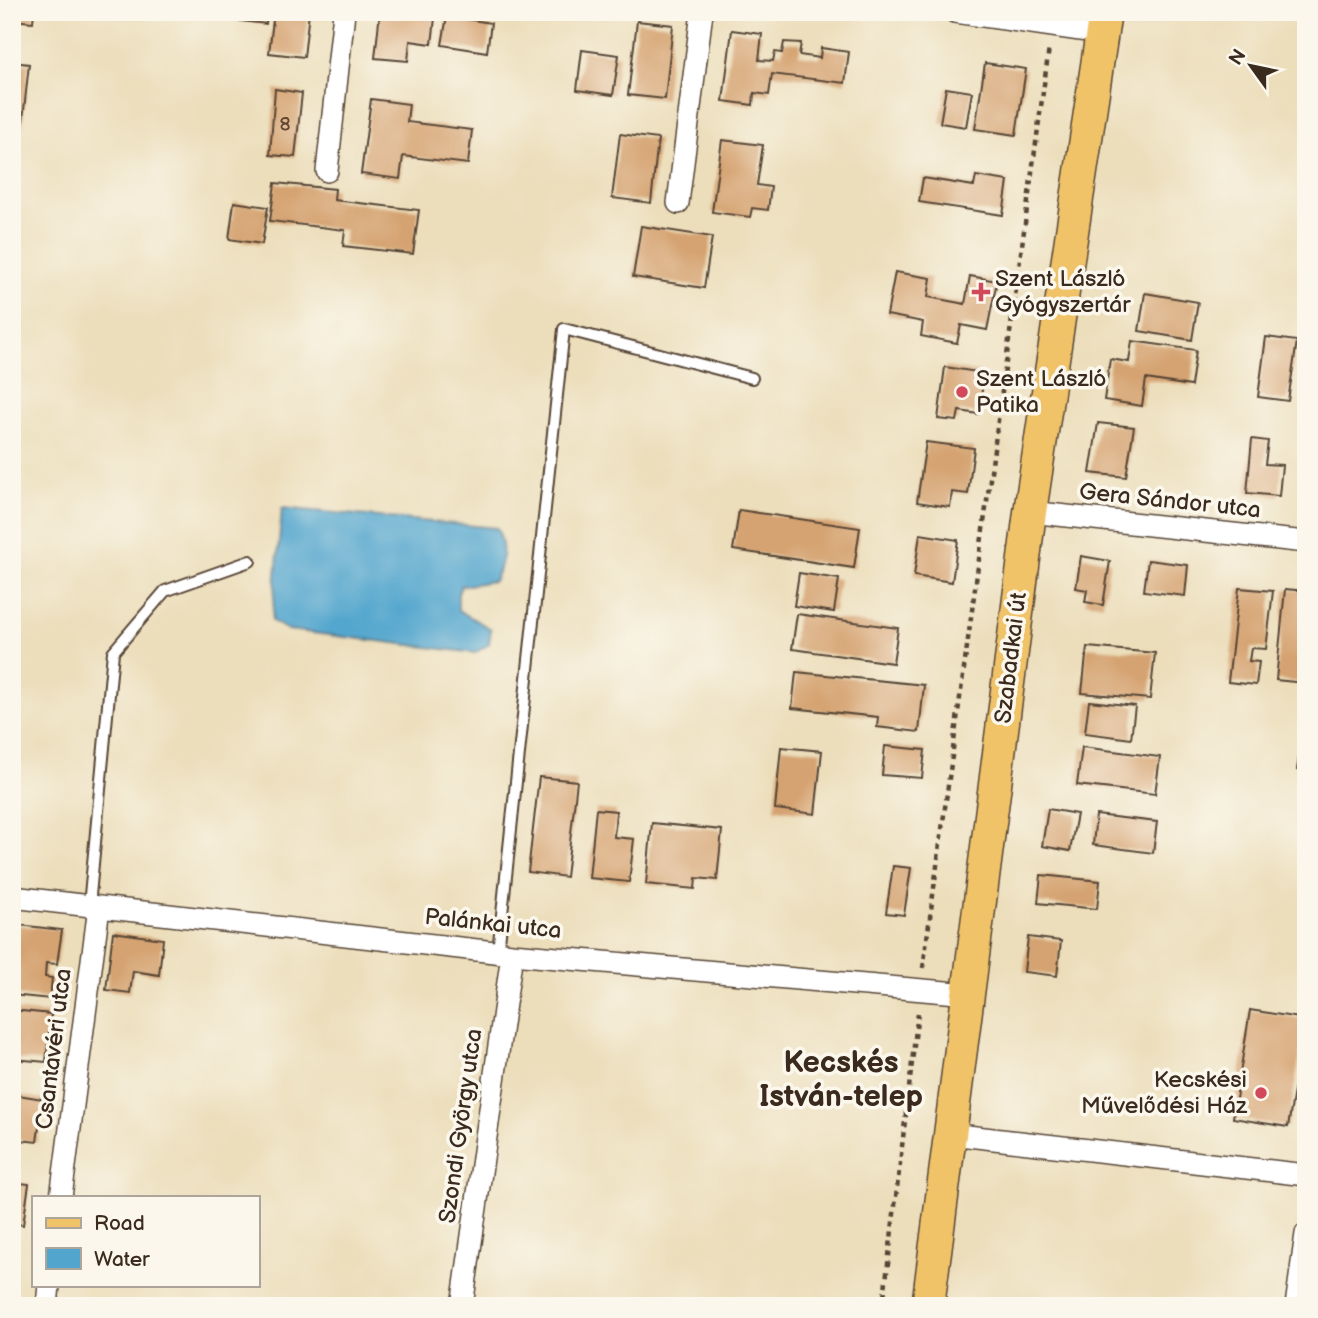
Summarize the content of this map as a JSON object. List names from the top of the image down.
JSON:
{
  "streets": {
    "main road": ["Szabadkai út"],
    "street": [
      "Gera Sándor utca",
      "Palánkai utca",
      "Csantavéri utca",
      "Szondi György utca"
    ]
  },
  "crossings": [
    ["Gera Sándor utca", "Szabadkai út"],
    ["Szabadkai út", "Palánkai utca"],
    ["Palánkai utca", "Csantavéri utca"],
    ["Palánkai utca", "Szondi György utca"]
  ],
  "districts": ["Kecskés István-telep"],
  "places": {
    "health": ["Szent László Gyógyszertár"],
    "other": ["Szent László Patika", "Kecskési Művelődési Ház"]
  },
  "house_numbers": ["8"],
  "legend": ["Road", "Water"],
  "north": "top left"
}
